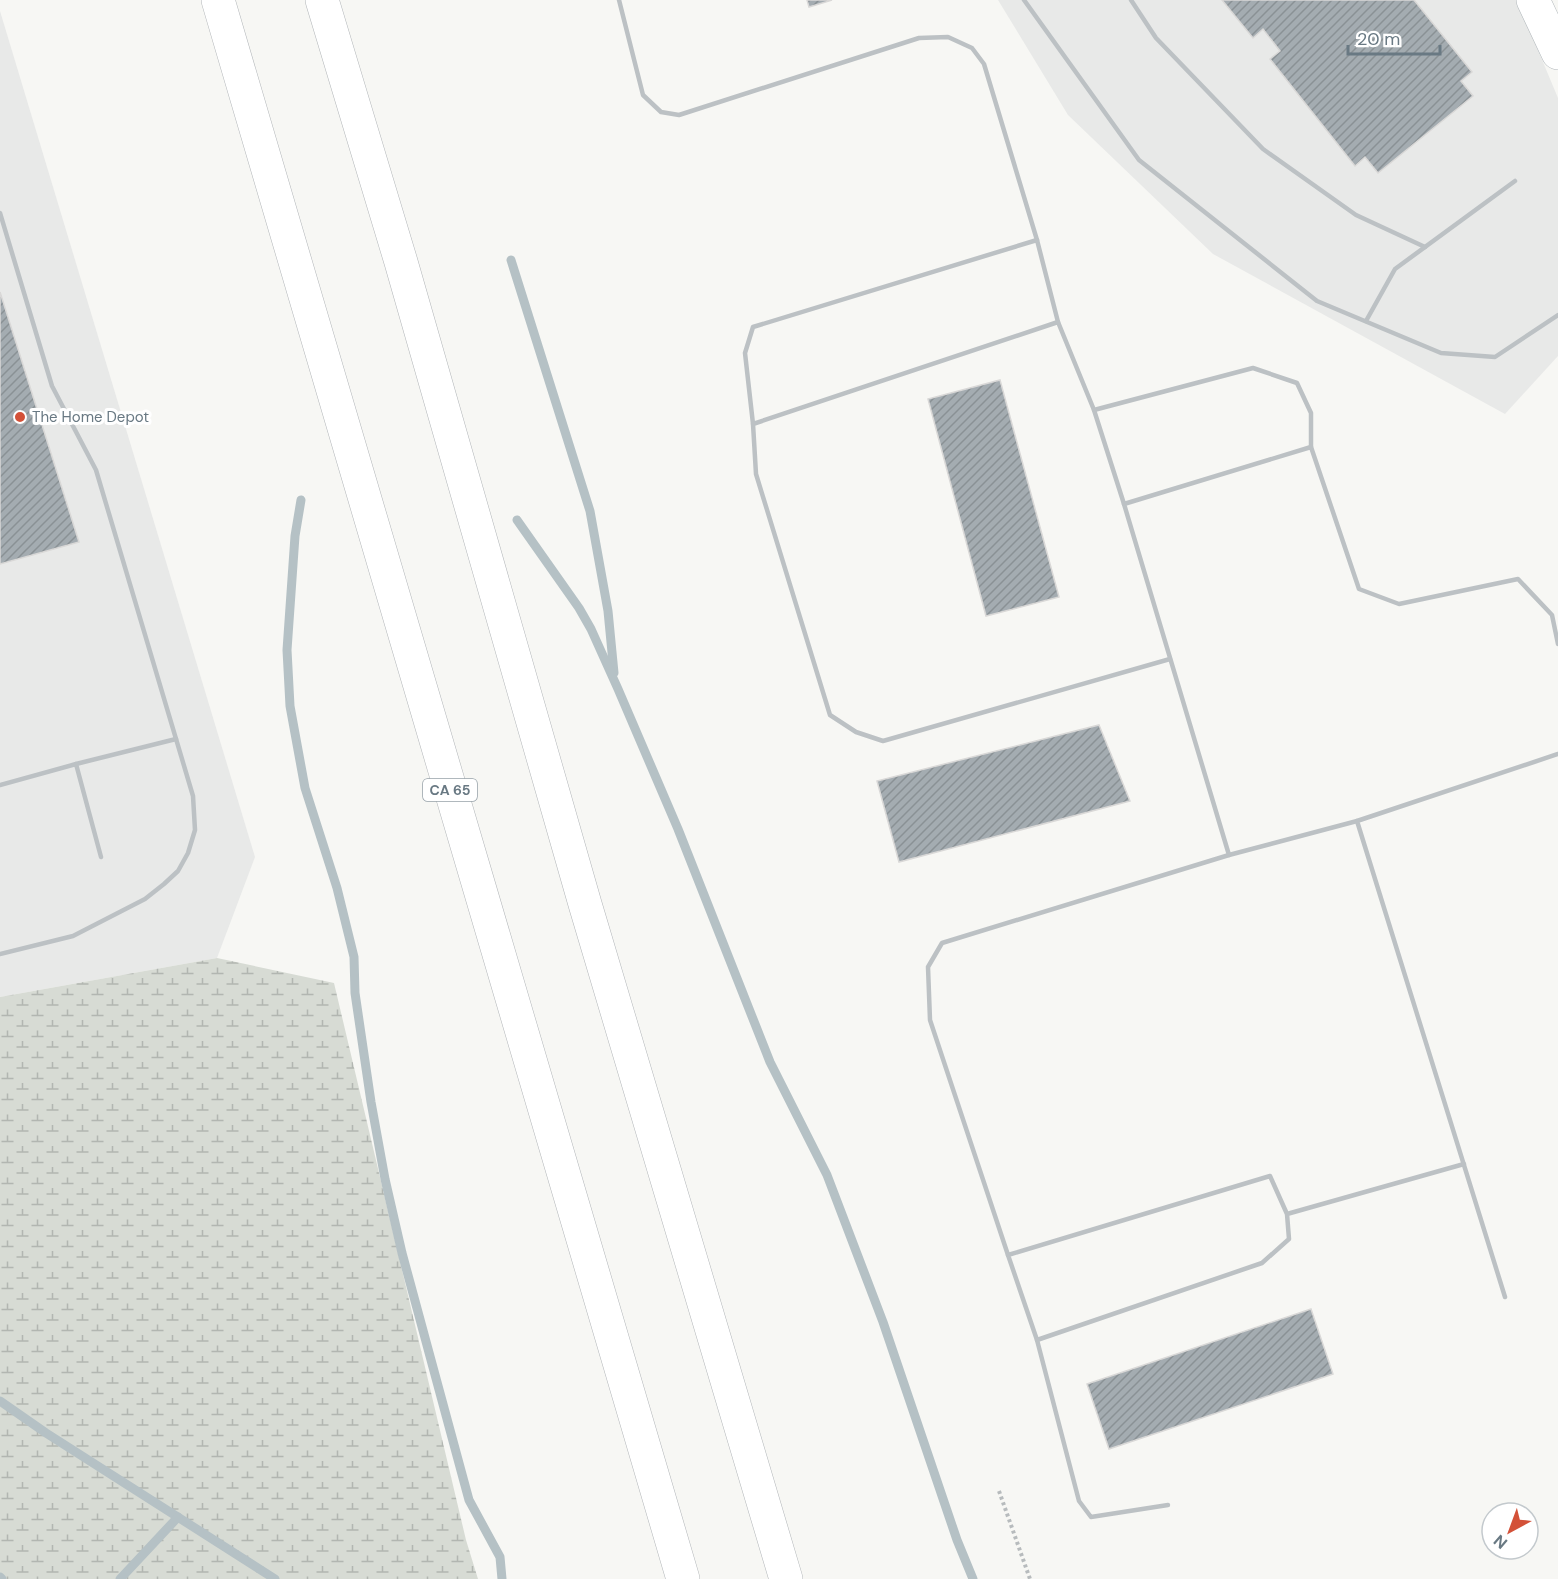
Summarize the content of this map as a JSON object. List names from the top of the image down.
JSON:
{
  "streets": {
    "main road": ["CA 65"]
  },
  "places": ["The Home Depot"],
  "scale_bar": "20 m",
  "north": "bottom left"
}
